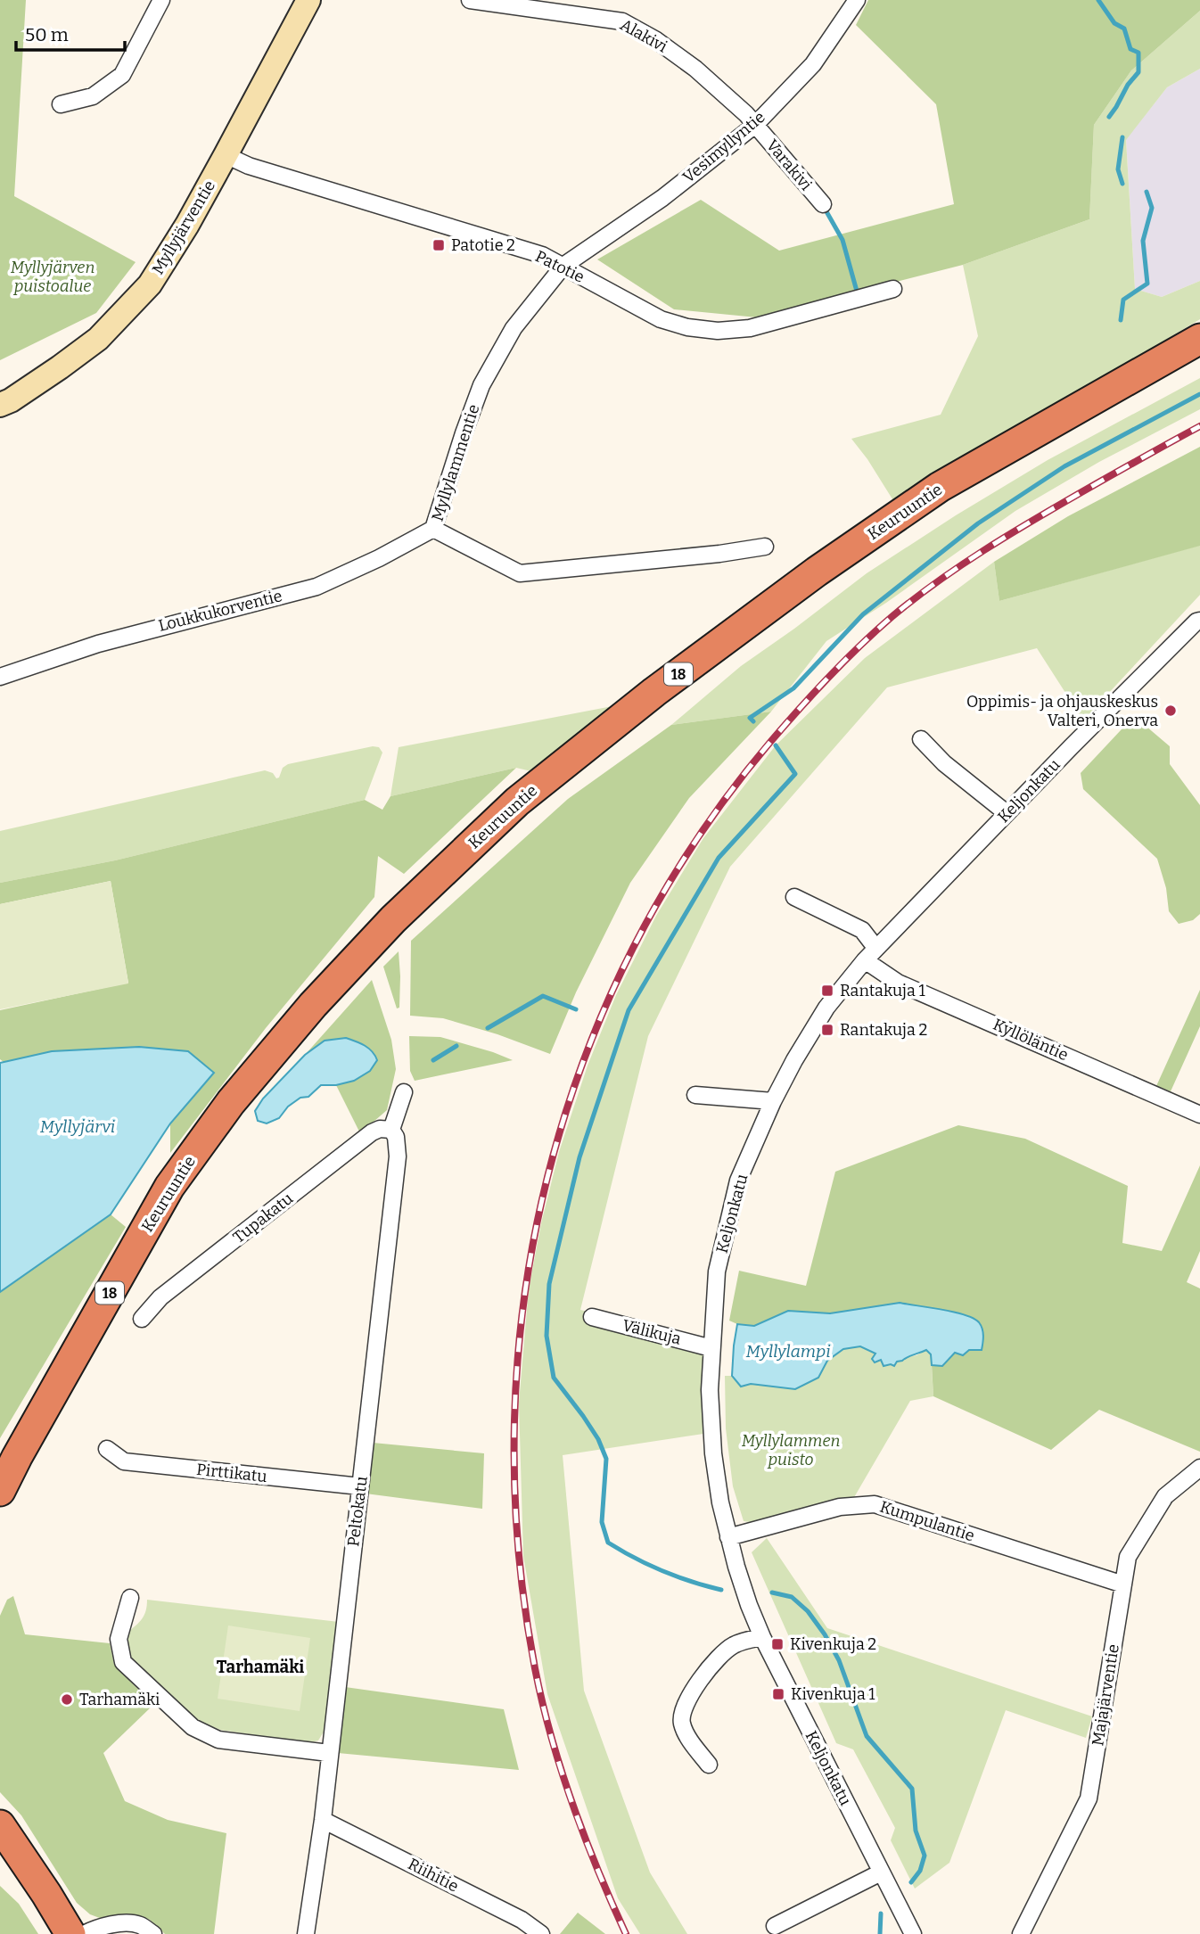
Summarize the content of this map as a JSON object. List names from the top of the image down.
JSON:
{
  "streets": {
    "highway": ["Keuruuntie", "18"],
    "main road": ["Myllyjärventie"],
    "street": [
      "Alakivi",
      "Vesimyllyntie",
      "Varakivi",
      "Patotie",
      "Myllylammentie",
      "Loukkukorventie",
      "Keljonkatu",
      "Kyllöläntie",
      "Tupakatu",
      "Välikuja",
      "Pirttikatu",
      "Peltokatu",
      "Kumpulantie",
      "Majajärventie",
      "Riihitie"
    ]
  },
  "crossings": [
    ["Alakivi", "Vesimyllyntie"],
    ["Alakivi", "Varakivi"],
    ["Vesimyllyntie", "Varakivi"],
    ["Vesimyllyntie", "Patotie"],
    ["Vesimyllyntie", "Myllylammentie"],
    ["Myllyjärventie", "Patotie"],
    ["Patotie", "Myllylammentie"],
    ["Myllylammentie", "Loukkukorventie"],
    ["Keljonkatu", "Kyllöläntie"],
    ["Keljonkatu", "Välikuja"],
    ["Keljonkatu", "Kumpulantie"],
    ["Tupakatu", "Peltokatu"],
    ["Pirttikatu", "Peltokatu"],
    ["Peltokatu", "Riihitie"],
    ["Kumpulantie", "Majajärventie"]
  ],
  "districts": ["Tarhamäki"],
  "water": ["Myllyjärvi", "Myllylampi"],
  "parks": ["Myllyjärven puistoalue", "Myllylammen puisto"],
  "places": {
    "transit": [
      "Patotie 2",
      "Rantakuja 1",
      "Rantakuja 2",
      "Kivenkuja 2",
      "Kivenkuja 1"
    ],
    "other": ["Oppimis- ja ohjauskeskus Valteri, Onerva", "Tarhamäki"]
  },
  "scale_bar": "50 m"
}
